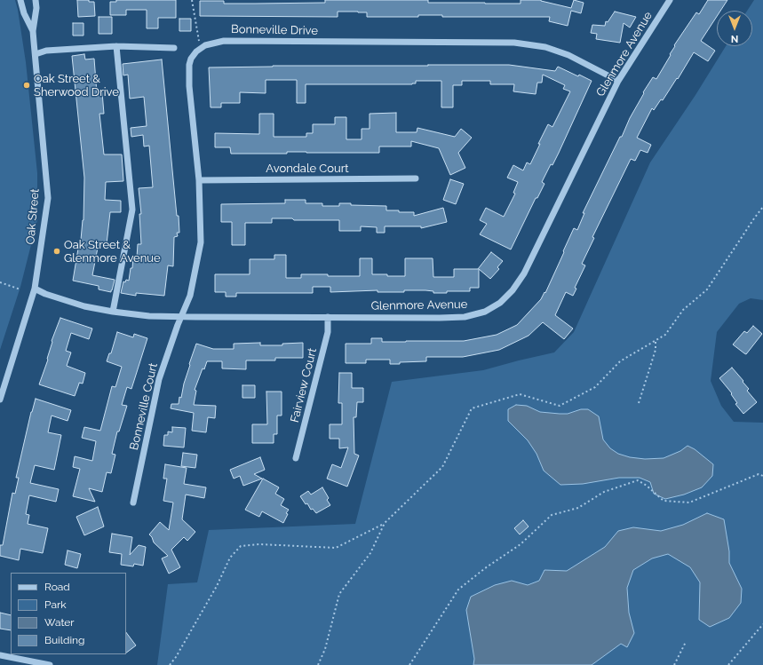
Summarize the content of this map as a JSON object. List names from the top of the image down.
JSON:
{
  "streets": {
    "street": [
      "Bonneville Drive",
      "Glenmore Avenue",
      "Avondale Court",
      "Oak Street",
      "Fairview Court",
      "Bonneville Court"
    ]
  },
  "crossings": [
    ["Bonneville Drive", "Glenmore Avenue"],
    ["Bonneville Drive", "Avondale Court"],
    ["Bonneville Drive", "Bonneville Court"],
    ["Glenmore Avenue", "Oak Street"],
    ["Glenmore Avenue", "Fairview Court"],
    ["Glenmore Avenue", "Bonneville Court"]
  ],
  "places": ["Oak Street & Sherwood Drive", "Oak Street & Glenmore Avenue"],
  "legend": [
    "Road",
    "Park",
    "Water",
    "Building"
  ],
  "north": "bottom"
}
